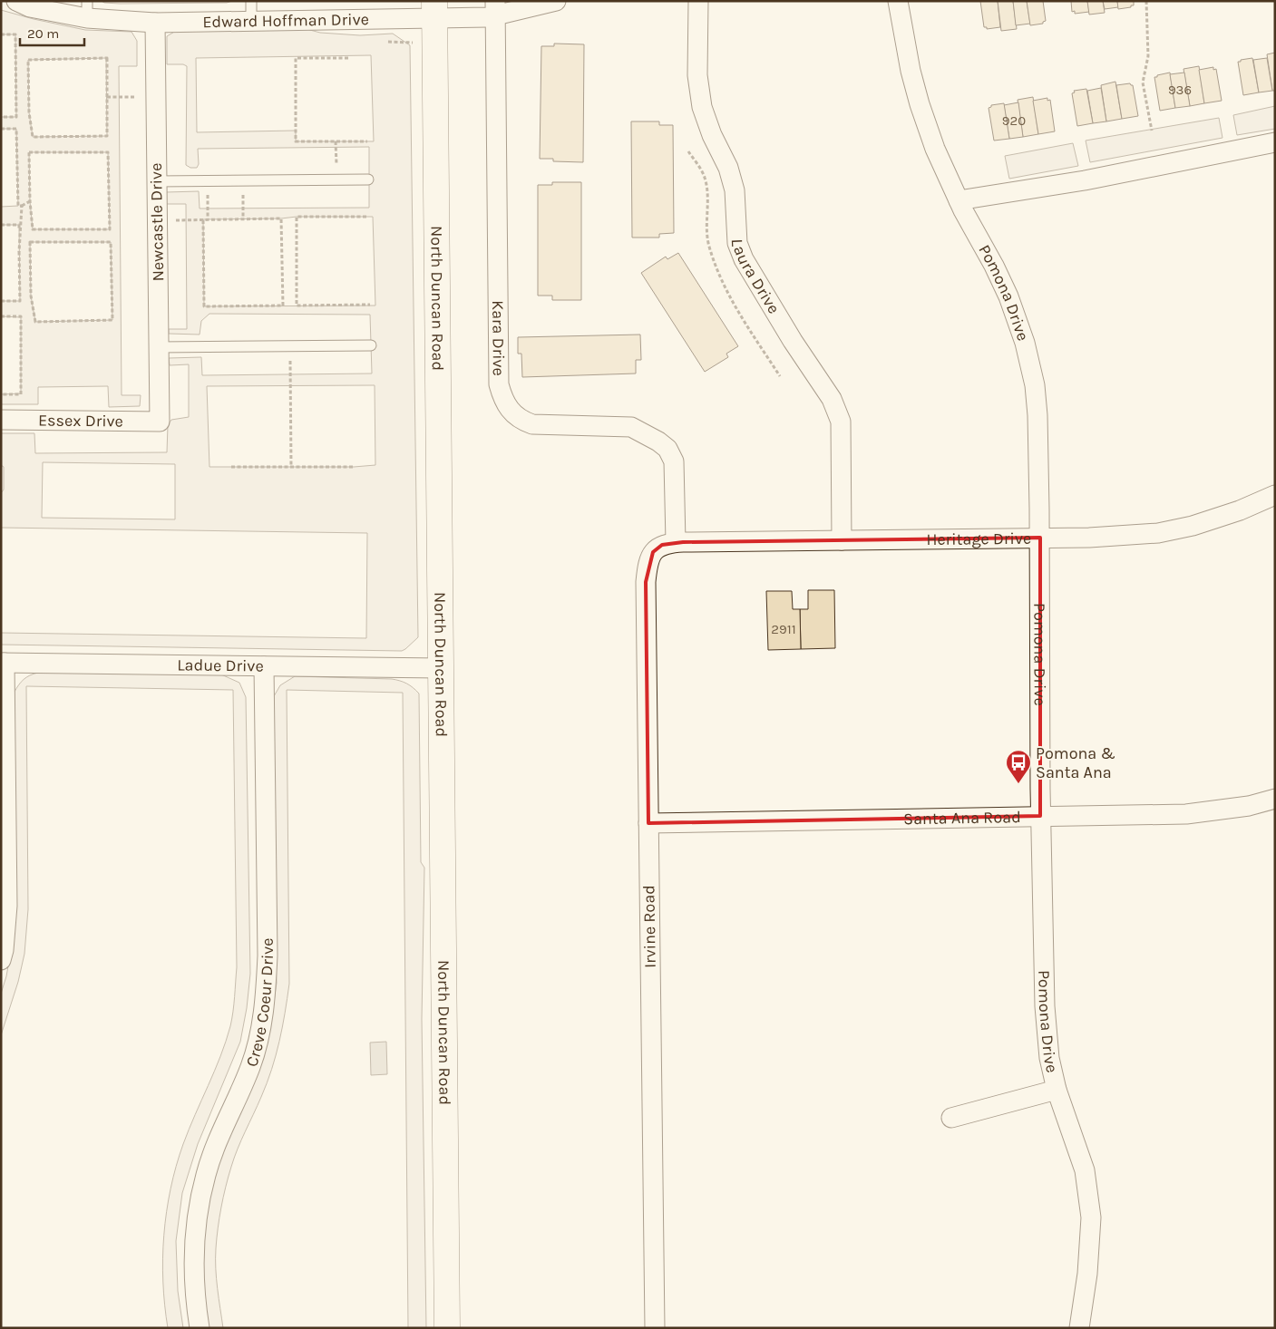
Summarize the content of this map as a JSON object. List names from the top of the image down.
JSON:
{
  "streets": {
    "main road": ["North Duncan Road"],
    "street": [
      "Edward Hoffman Drive",
      "Newcastle Drive",
      "Laura Drive",
      "Pomona Drive",
      "Kara Drive",
      "Essex Drive",
      "Heritage Drive",
      "Ladue Drive",
      "Santa Ana Road",
      "Irvine Road",
      "Creve Coeur Drive"
    ]
  },
  "crossings": [
    ["Edward Hoffman Drive", "Newcastle Drive"],
    ["Edward Hoffman Drive", "North Duncan Road"],
    ["Edward Hoffman Drive", "Kara Drive"],
    ["Newcastle Drive", "Essex Drive"],
    ["Laura Drive", "Heritage Drive"],
    ["Pomona Drive", "Heritage Drive"],
    ["Pomona Drive", "Santa Ana Road"],
    ["North Duncan Road", "Ladue Drive"],
    ["Kara Drive", "Heritage Drive"],
    ["Kara Drive", "Irvine Road"],
    ["Heritage Drive", "Irvine Road"],
    ["Ladue Drive", "Creve Coeur Drive"],
    ["Santa Ana Road", "Irvine Road"]
  ],
  "places": {
    "bus stop": ["Pomona & Santa Ana"]
  },
  "house_numbers": ["936", "920", "2911"],
  "scale_bar": "20 m"
}
